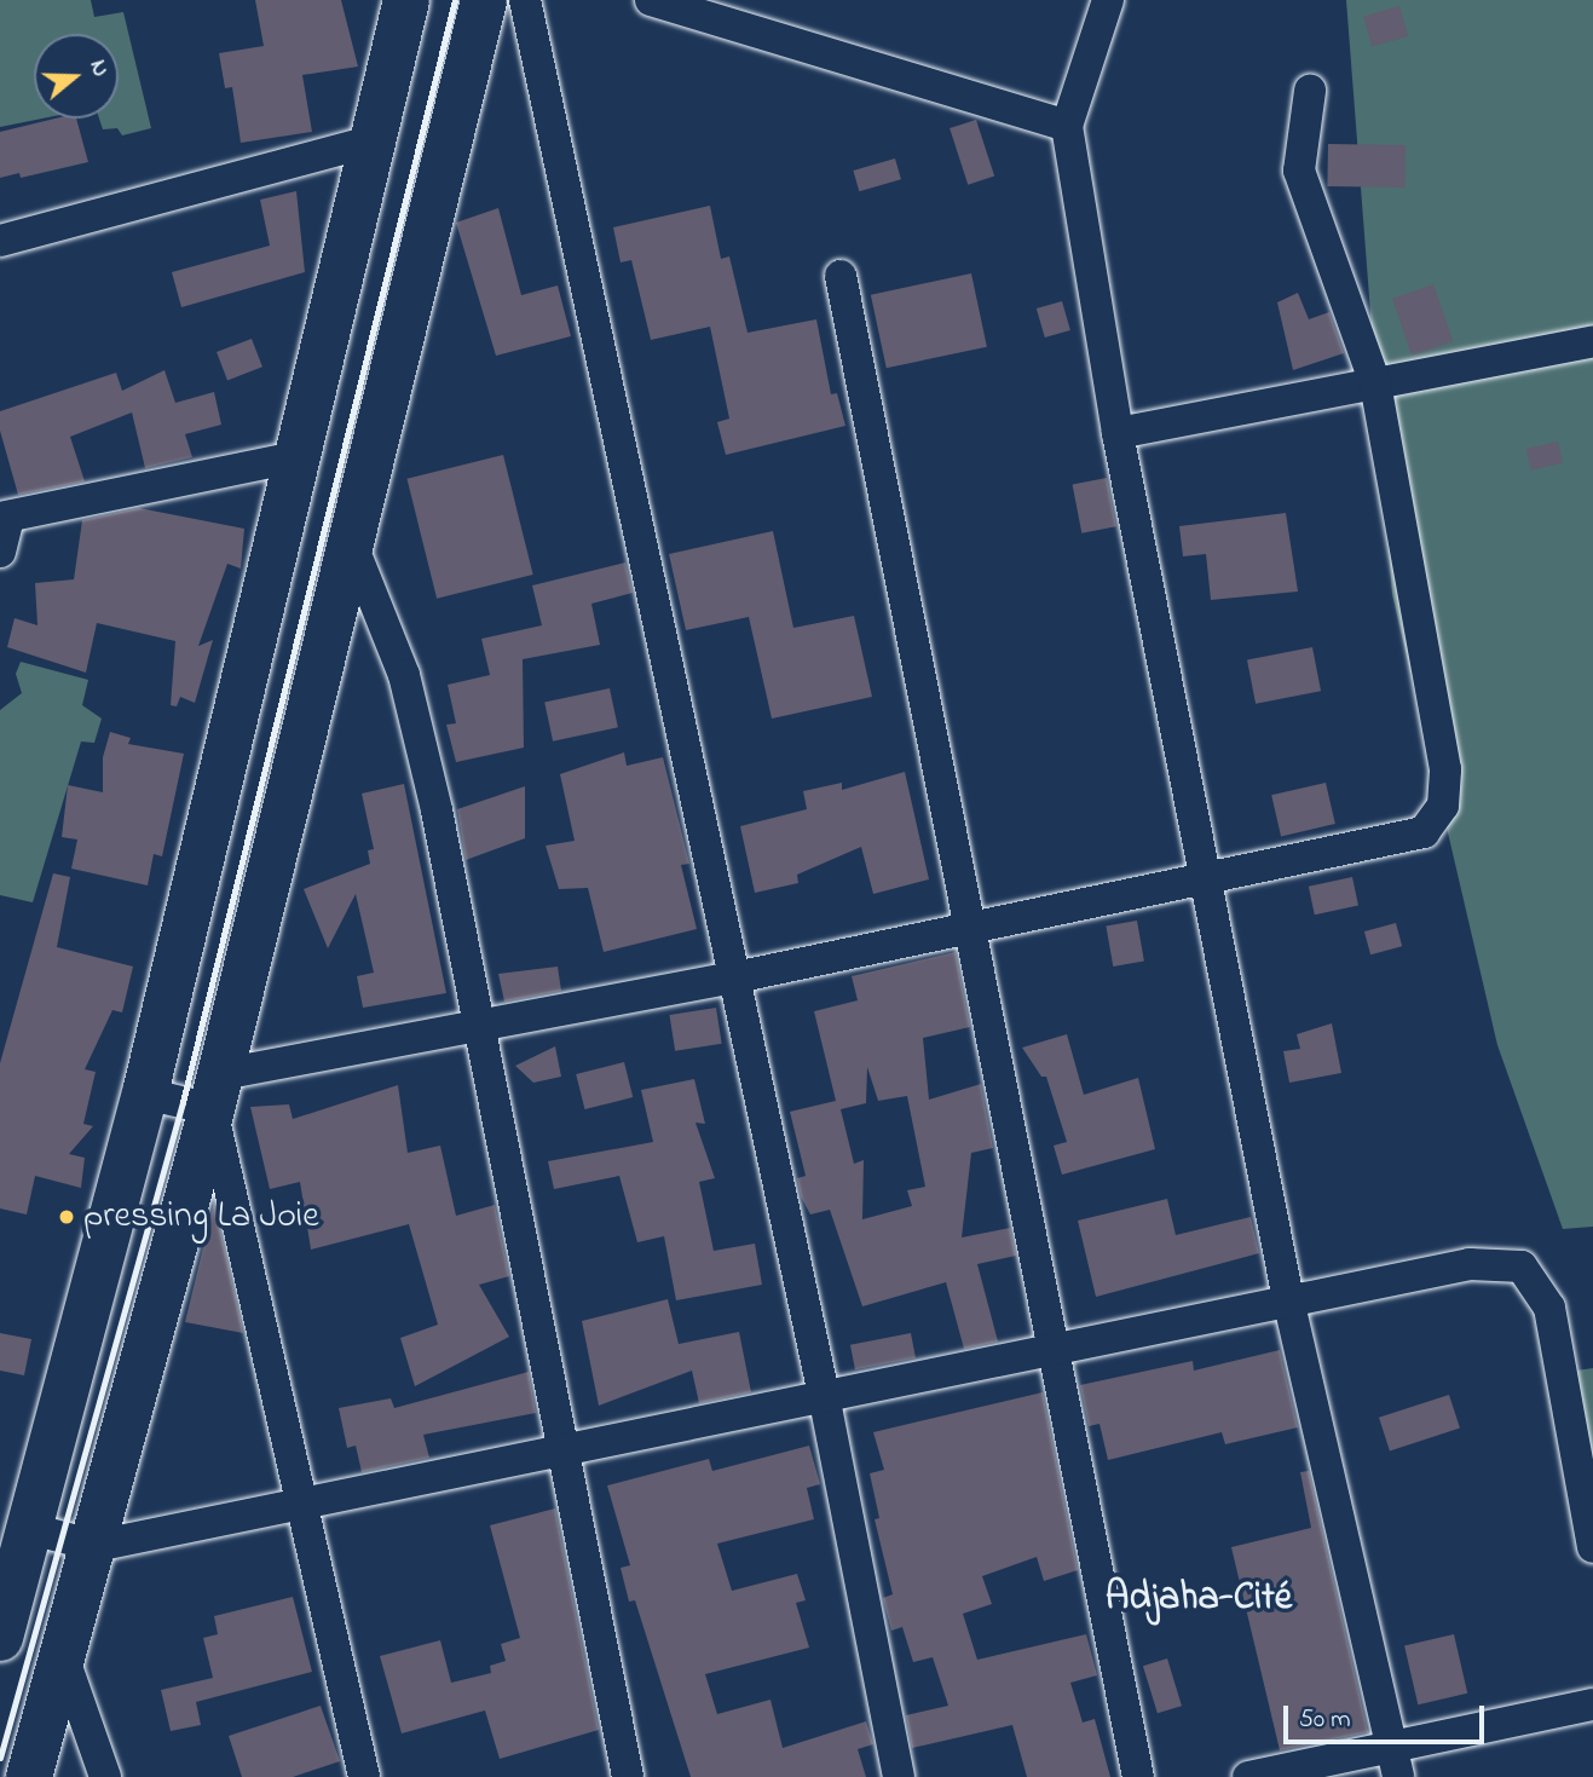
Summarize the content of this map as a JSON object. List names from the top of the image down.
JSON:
{
  "districts": ["Adjaha-Cité"],
  "places": ["pressing La Joie"],
  "scale_bar": "50 m",
  "north": "right"
}
